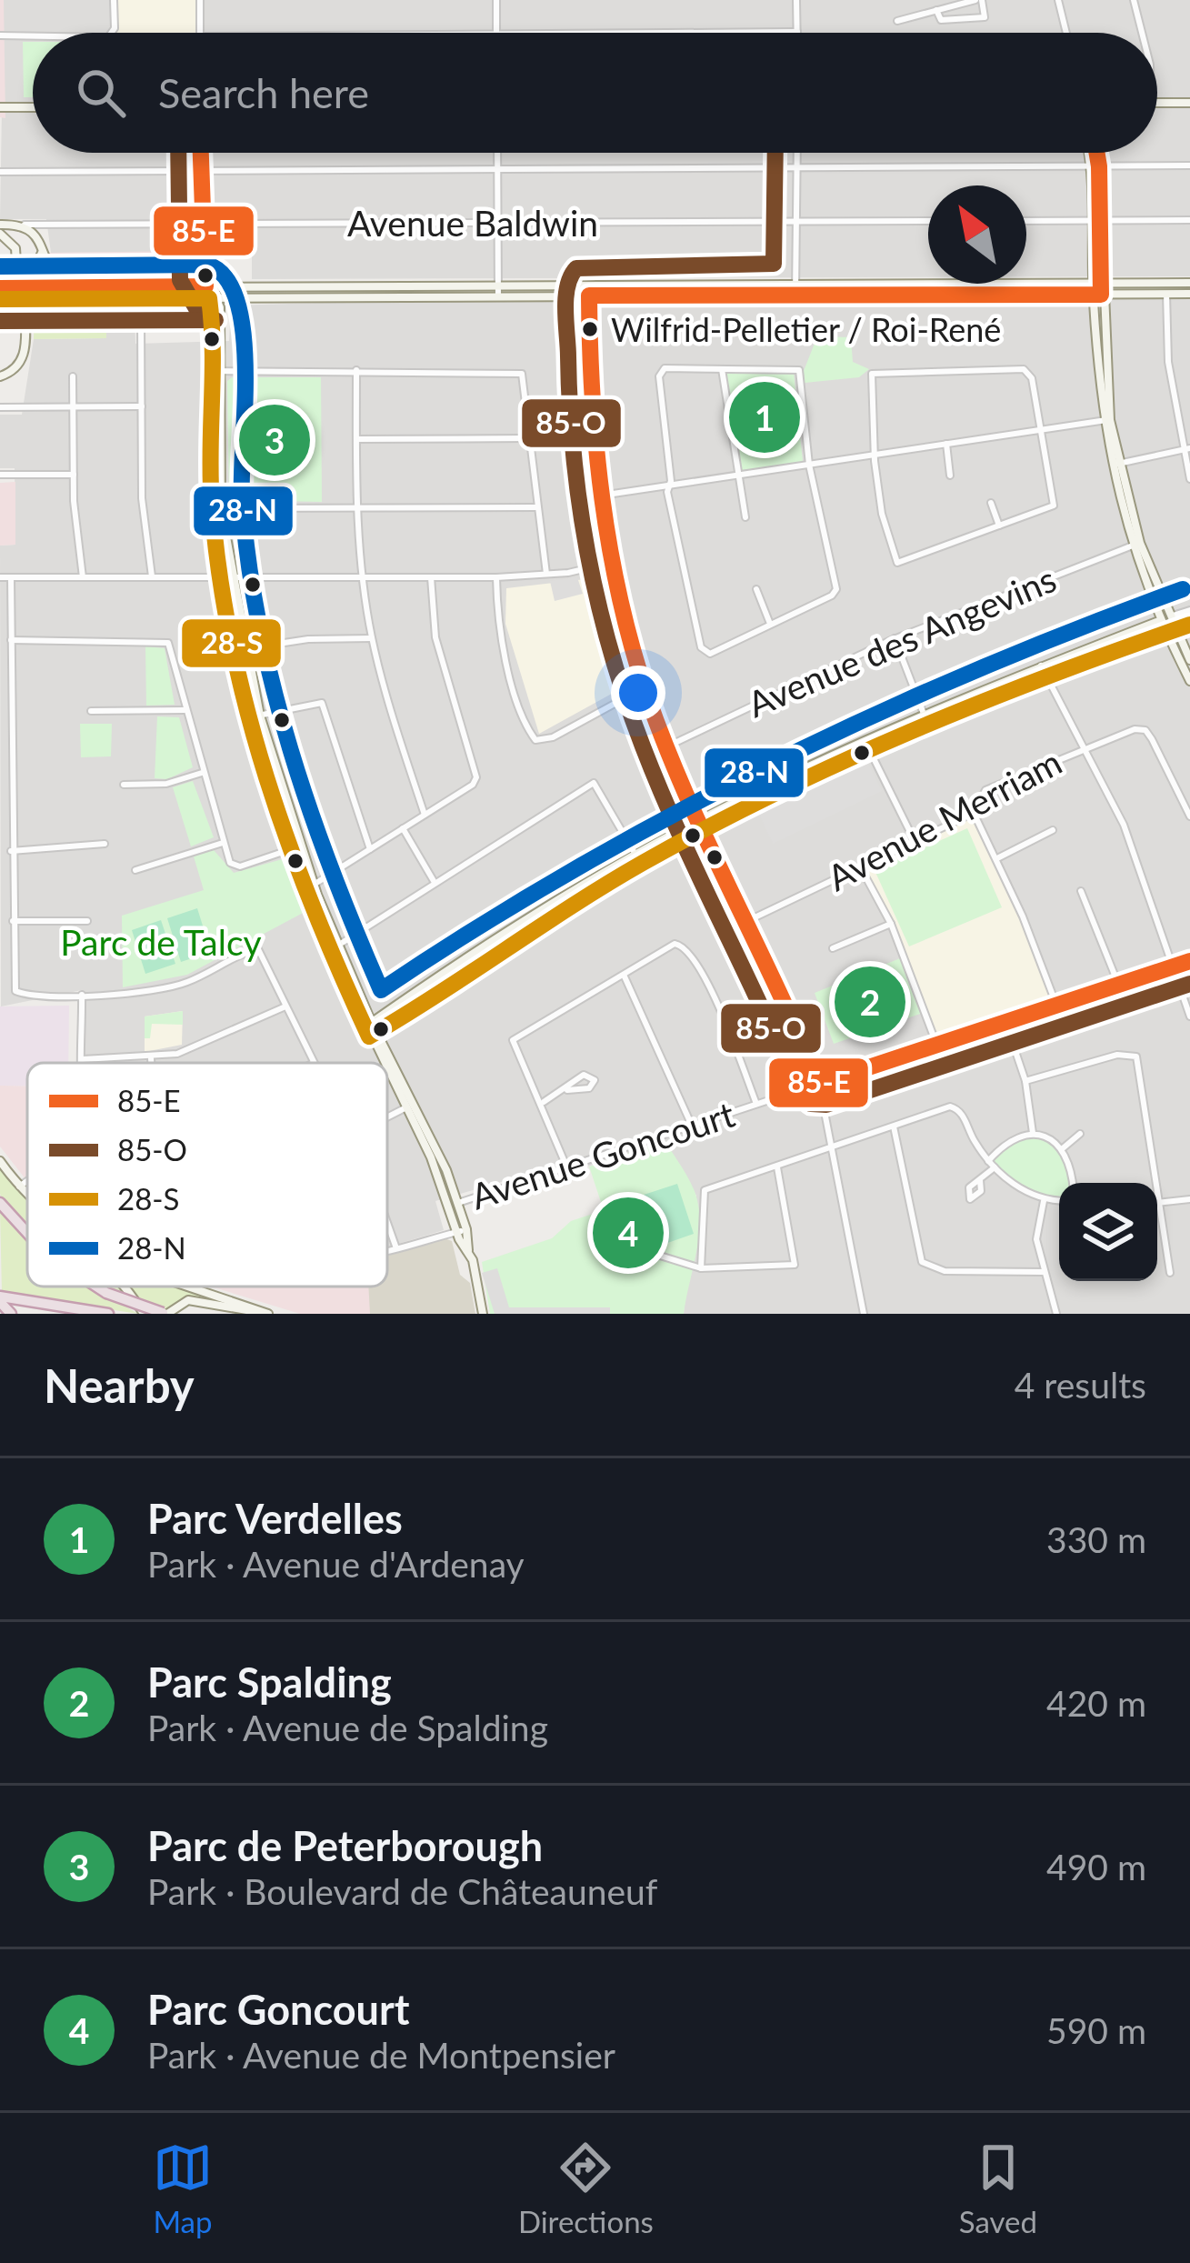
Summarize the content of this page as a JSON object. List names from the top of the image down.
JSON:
{
  "streets": {
    "street": [
      "Avenue Baldwin",
      "Avenue des Angevins",
      "Avenue Merriam",
      "Avenue Goncourt"
    ]
  },
  "parks": ["Parc de Talcy"],
  "places": ["Wilfrid-Pelletier / Roi-René"],
  "lines": [
    "transit line 85-E",
    "transit line 85-O",
    "transit line 28-N",
    "transit line 28-S"
  ],
  "legend": [
    "85-E",
    "85-O",
    "28-S",
    "28-N"
  ],
  "north": "top left",
  "page": {
    "search": "Search here",
    "pins": [
      "1",
      "3",
      "2",
      "4"
    ],
    "heading": ["Nearby", "4 results"],
    "list": [
      {
        "mark": "1",
        "name": "Parc Verdelles",
        "note": "Park · Avenue d'Ardenay",
        "value": "330 m"
      },
      {
        "mark": "2",
        "name": "Parc Spalding",
        "note": "Park · Avenue de Spalding",
        "value": "420 m"
      },
      {
        "mark": "3",
        "name": "Parc de Peterborough",
        "note": "Park · Boulevard de Châteauneuf",
        "value": "490 m"
      },
      {
        "mark": "4",
        "name": "Parc Goncourt",
        "note": "Park · Avenue de Montpensier",
        "value": "590 m"
      }
    ],
    "nav": ["Map", "Directions", "Saved"]
  }
}
